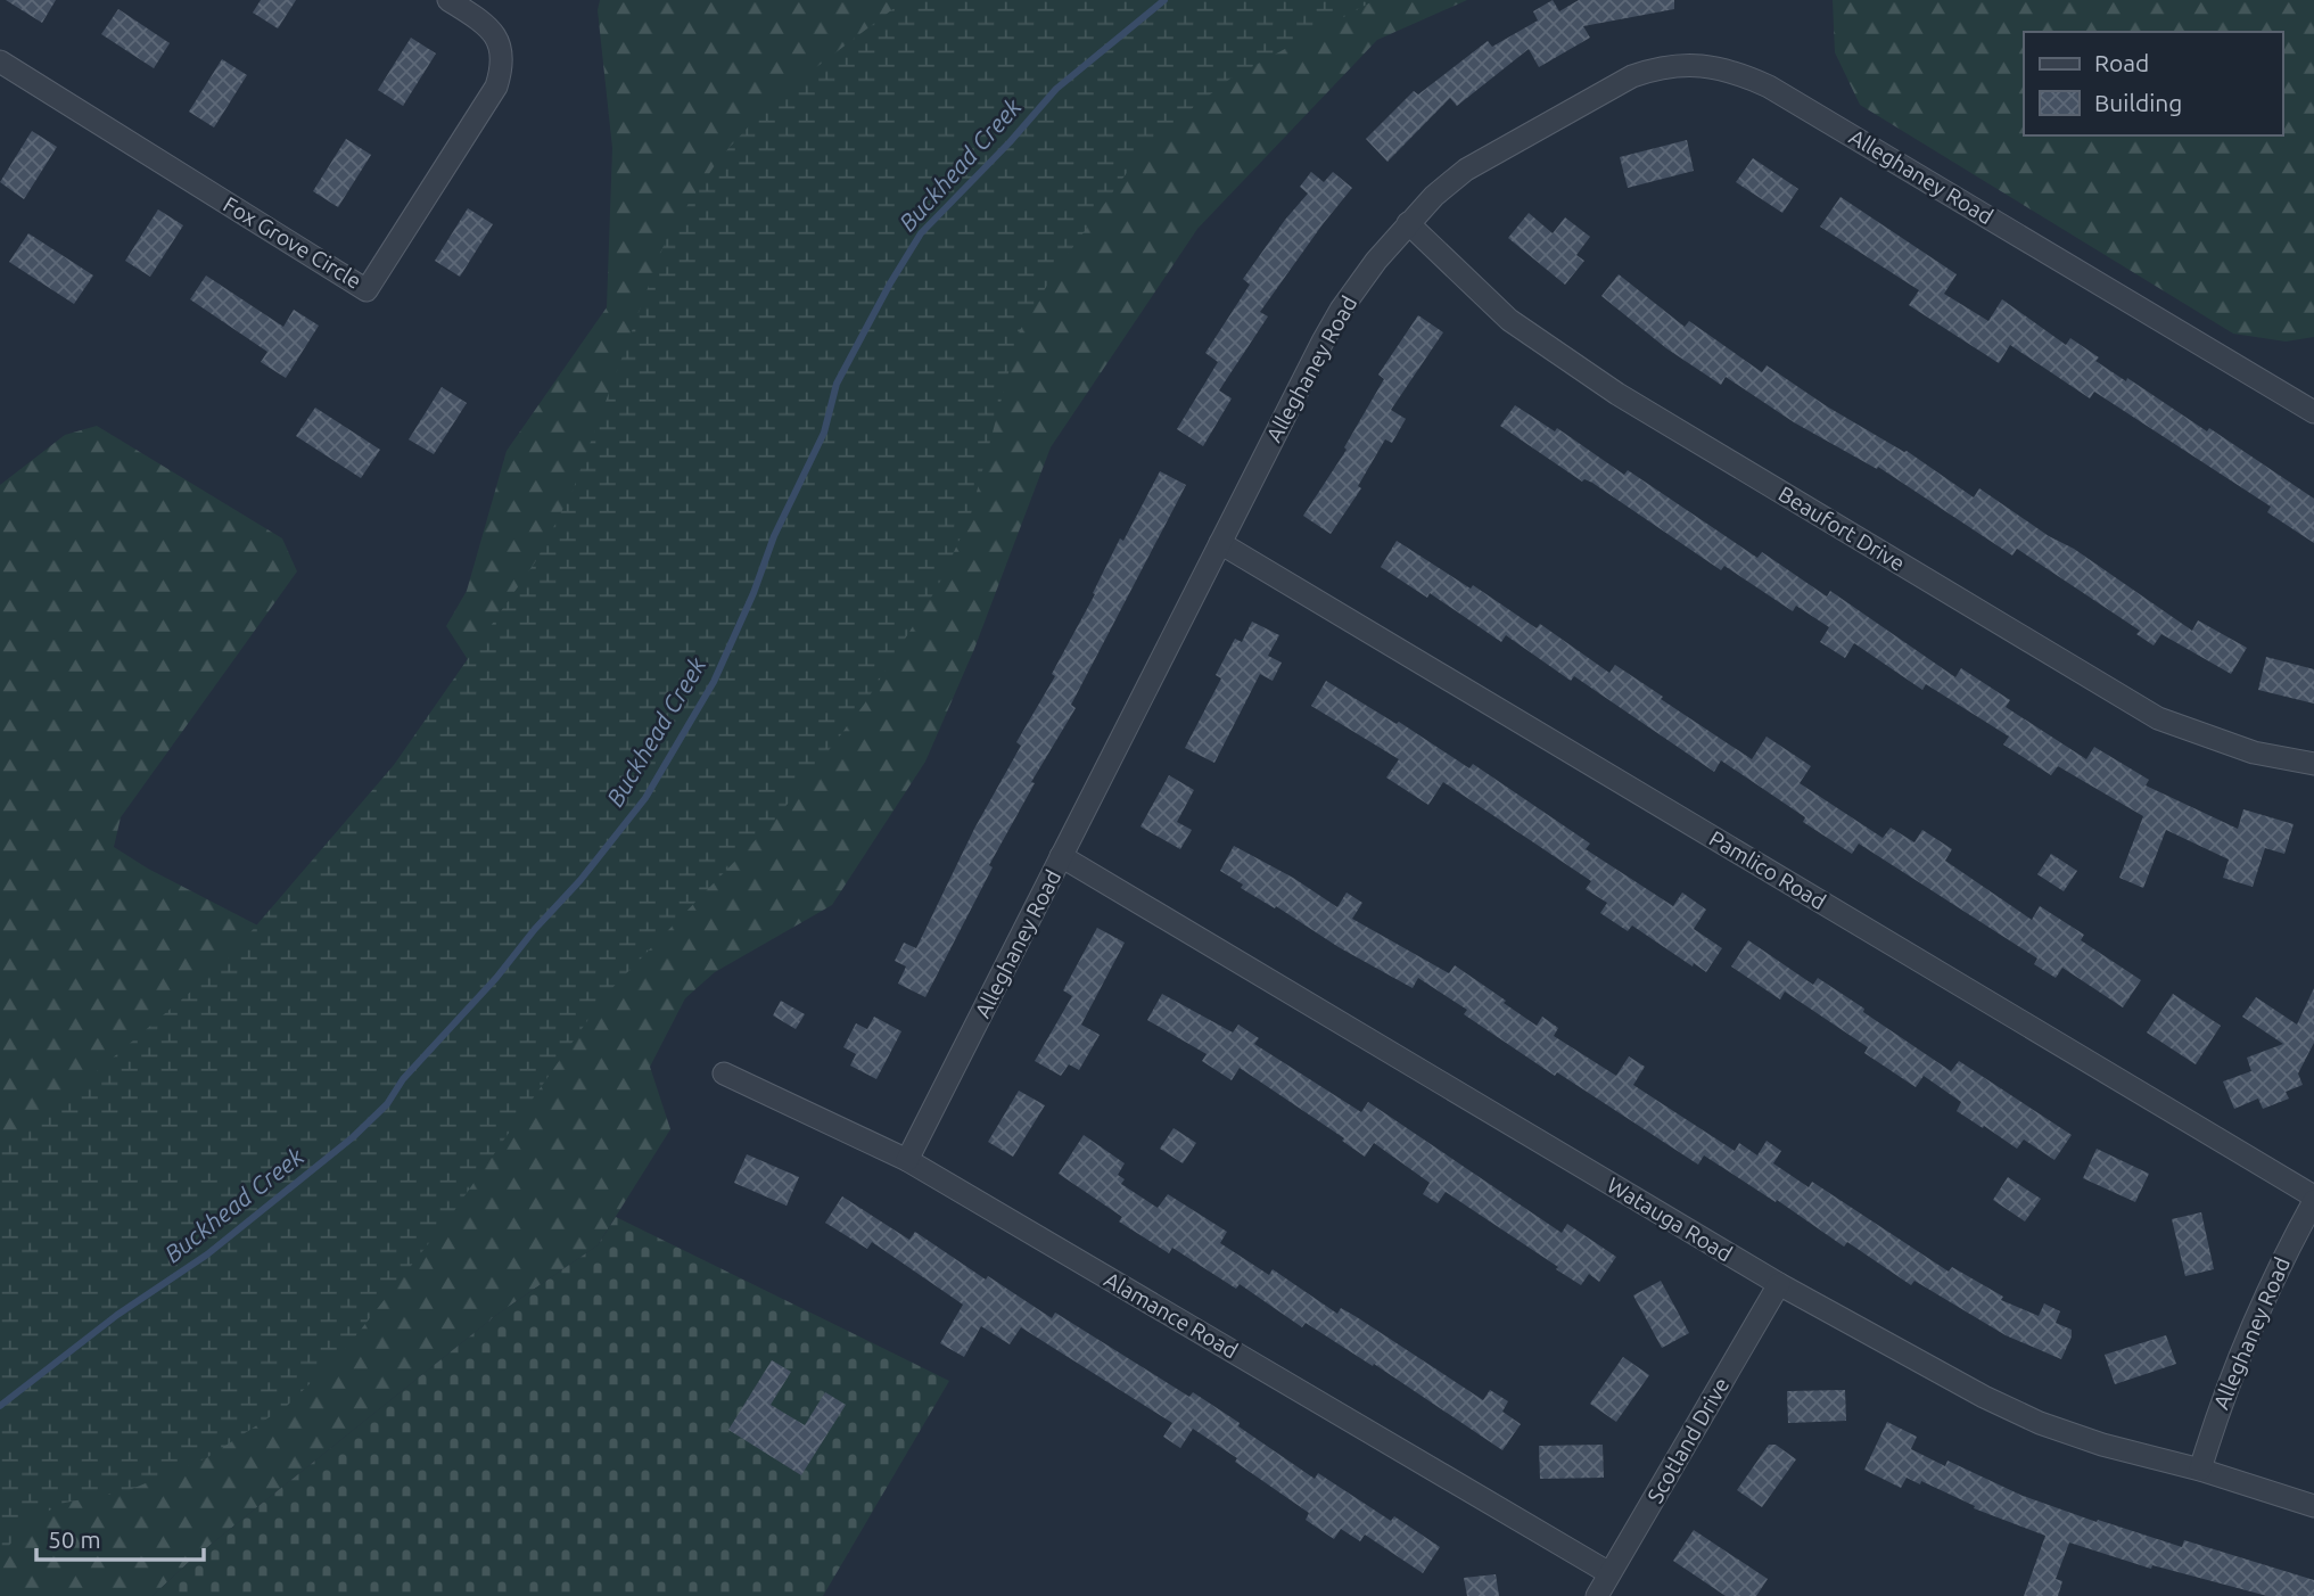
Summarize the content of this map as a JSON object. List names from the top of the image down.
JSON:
{
  "streets": {
    "street": [
      "Alleghaney Road",
      "Fox Grove Circle",
      "Beaufort Drive",
      "Pamlico Road",
      "Watauga Road",
      "Alamance Road",
      "Scotland Drive"
    ]
  },
  "crossings": [
    ["Alleghaney Road", "Beaufort Drive"],
    ["Alleghaney Road", "Pamlico Road"],
    ["Alleghaney Road", "Watauga Road"],
    ["Alleghaney Road", "Alamance Road"],
    ["Watauga Road", "Scotland Drive"],
    ["Alamance Road", "Scotland Drive"]
  ],
  "water": ["Buckhead Creek"],
  "legend": ["Road", "Building"],
  "scale_bar": "50 m"
}
